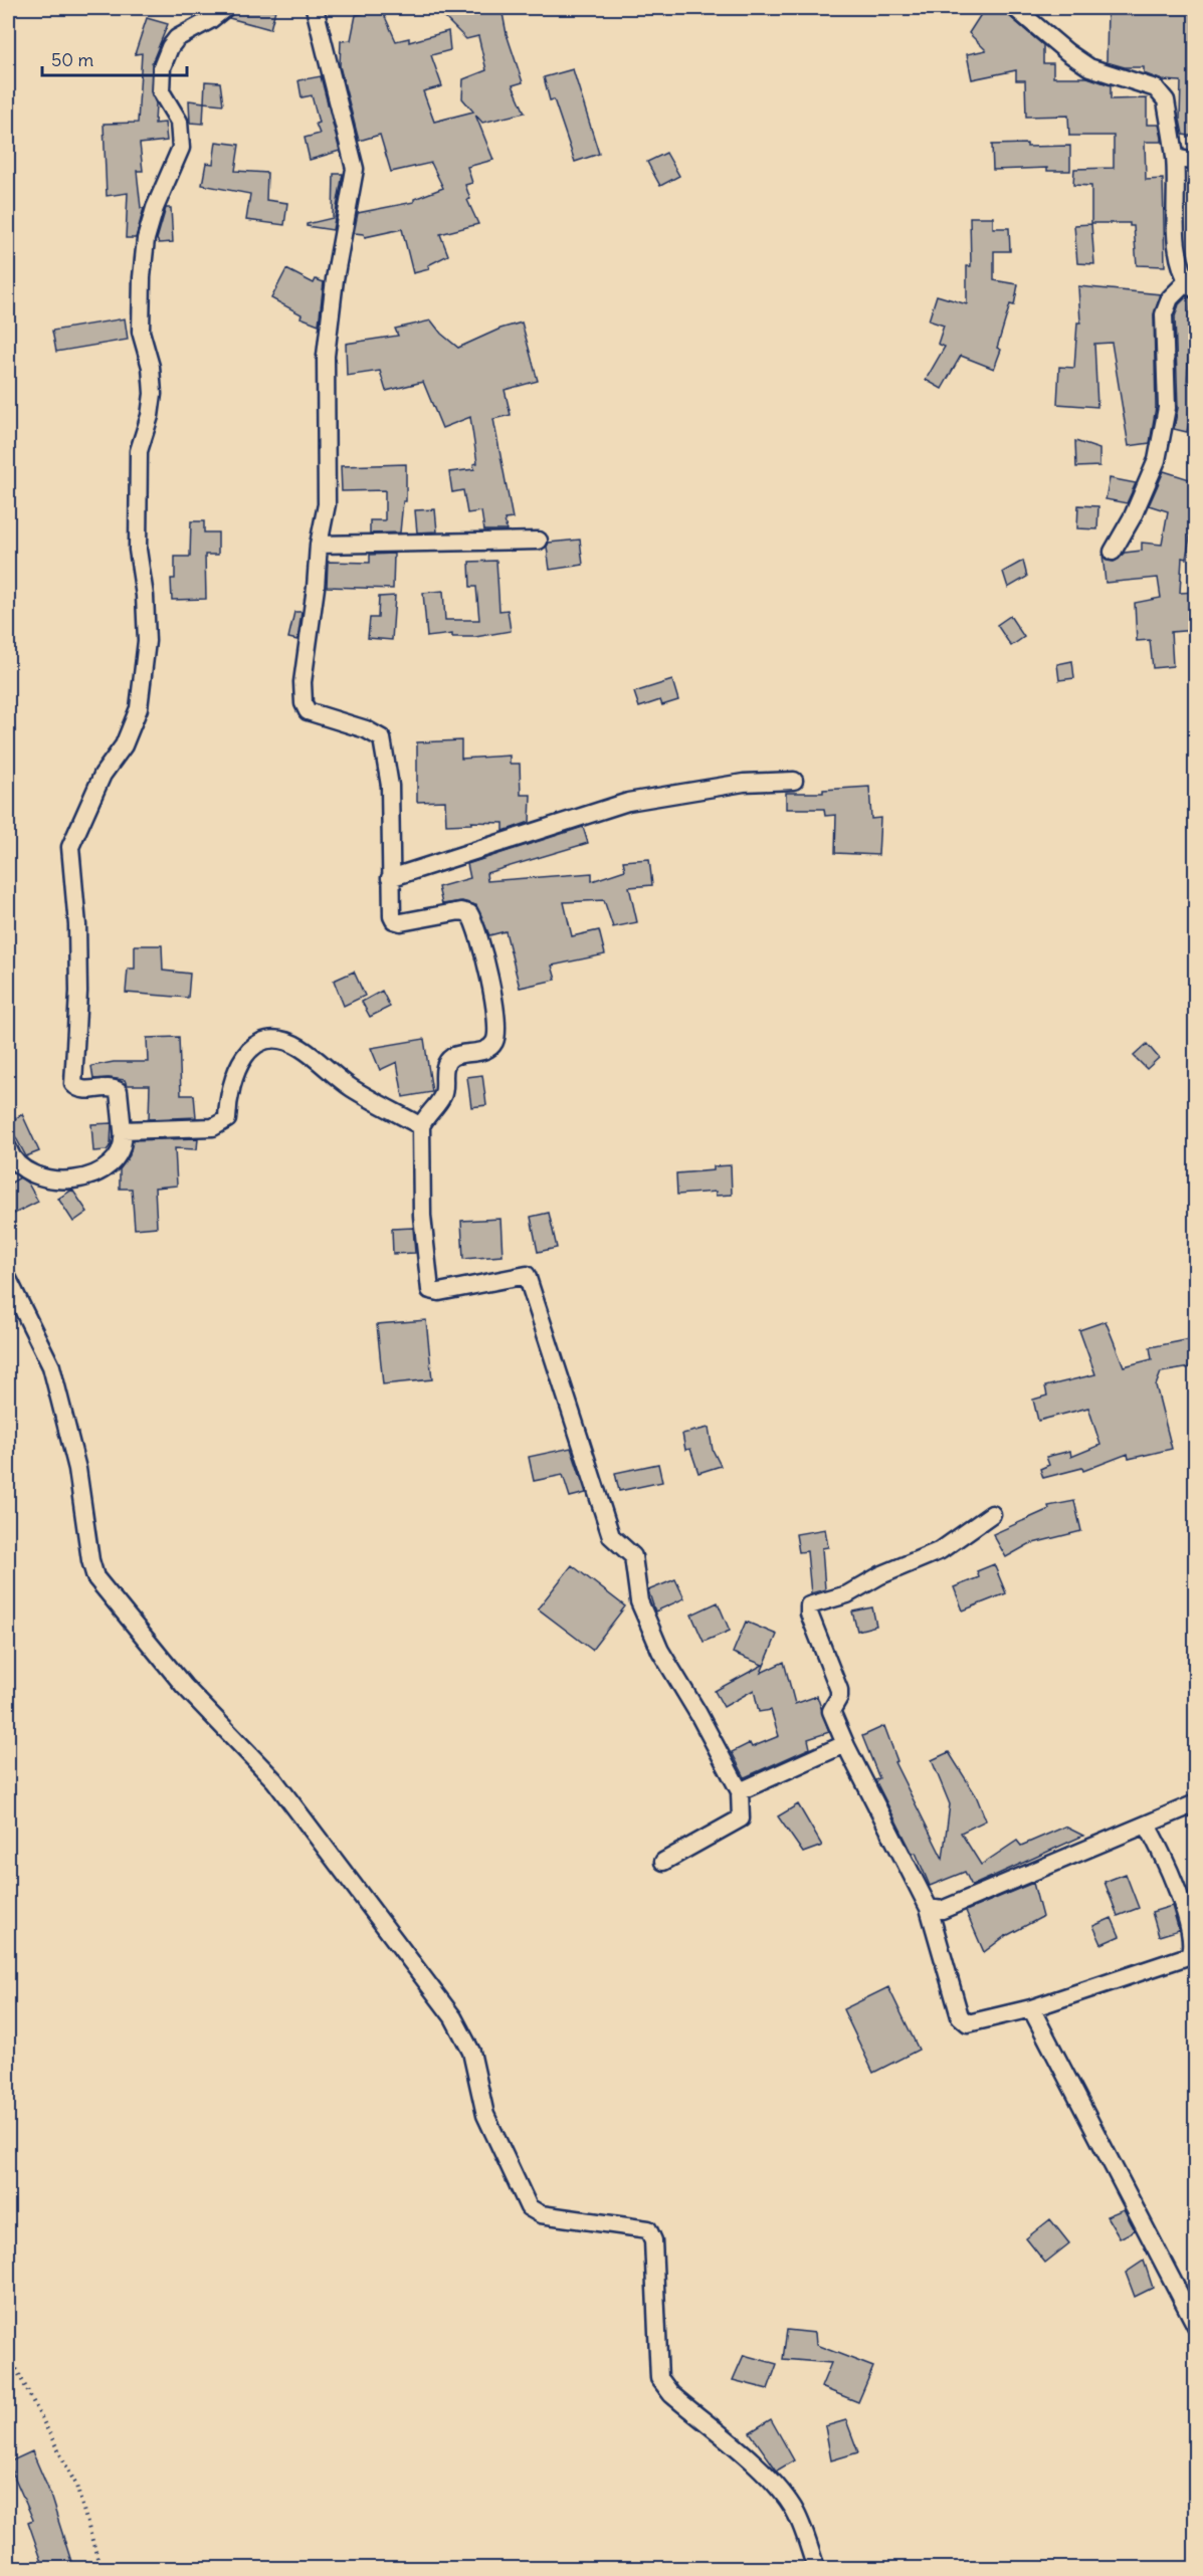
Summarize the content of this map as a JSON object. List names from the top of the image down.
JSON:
{
  "scale_bar": "50 m"
}
